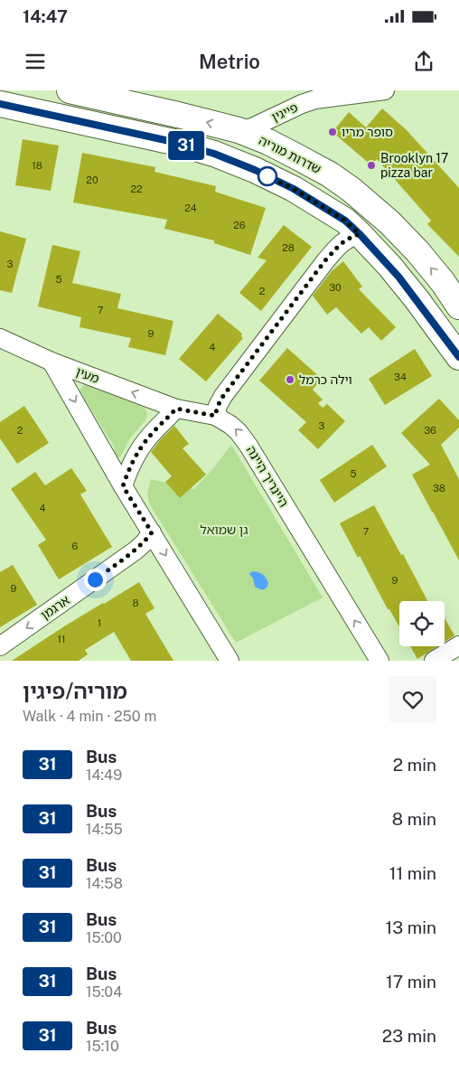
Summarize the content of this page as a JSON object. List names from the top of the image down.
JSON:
{
  "streets": {
    "main road": ["שדרות מוריה"],
    "street": [
      "פייגין",
      "מעין",
      "היינריך היינה",
      "ארגמן"
    ]
  },
  "crossings": [
    ["פייגין", "שדרות מוריה"],
    ["מעין", "היינריך היינה"]
  ],
  "one_way": ["מעין", "ארגמן"],
  "parks": ["גן שמואל"],
  "places": ["סופר מריו", "Brooklyn 17 pizza bar", "וילה כרמל"],
  "lines": ["bus line 31"],
  "house_numbers": [
    "18",
    "20",
    "22",
    "24",
    "26",
    "28",
    "3",
    "5",
    "30",
    "2",
    "7",
    "9",
    "4",
    "34",
    "3",
    "2",
    "36",
    "5",
    "38",
    "4",
    "7",
    "6",
    "9",
    "9",
    "8",
    "1",
    "11"
  ],
  "page": {
    "status": "14:47",
    "header": "Metrio",
    "on_map": "31",
    "heading": ["מוריה/פיגין", "Walk · 4 min · 250 m"],
    "list": [
      {
        "mark": "31",
        "name": "Bus",
        "note": "14:49",
        "value": "2 min"
      },
      {
        "mark": "31",
        "name": "Bus",
        "note": "14:55",
        "value": "8 min"
      },
      {
        "mark": "31",
        "name": "Bus",
        "note": "14:58",
        "value": "11 min"
      },
      {
        "mark": "31",
        "name": "Bus",
        "note": "15:00",
        "value": "13 min"
      },
      {
        "mark": "31",
        "name": "Bus",
        "note": "15:04",
        "value": "17 min"
      },
      {
        "mark": "31",
        "name": "Bus",
        "note": "15:10",
        "value": "23 min"
      }
    ]
  }
}
